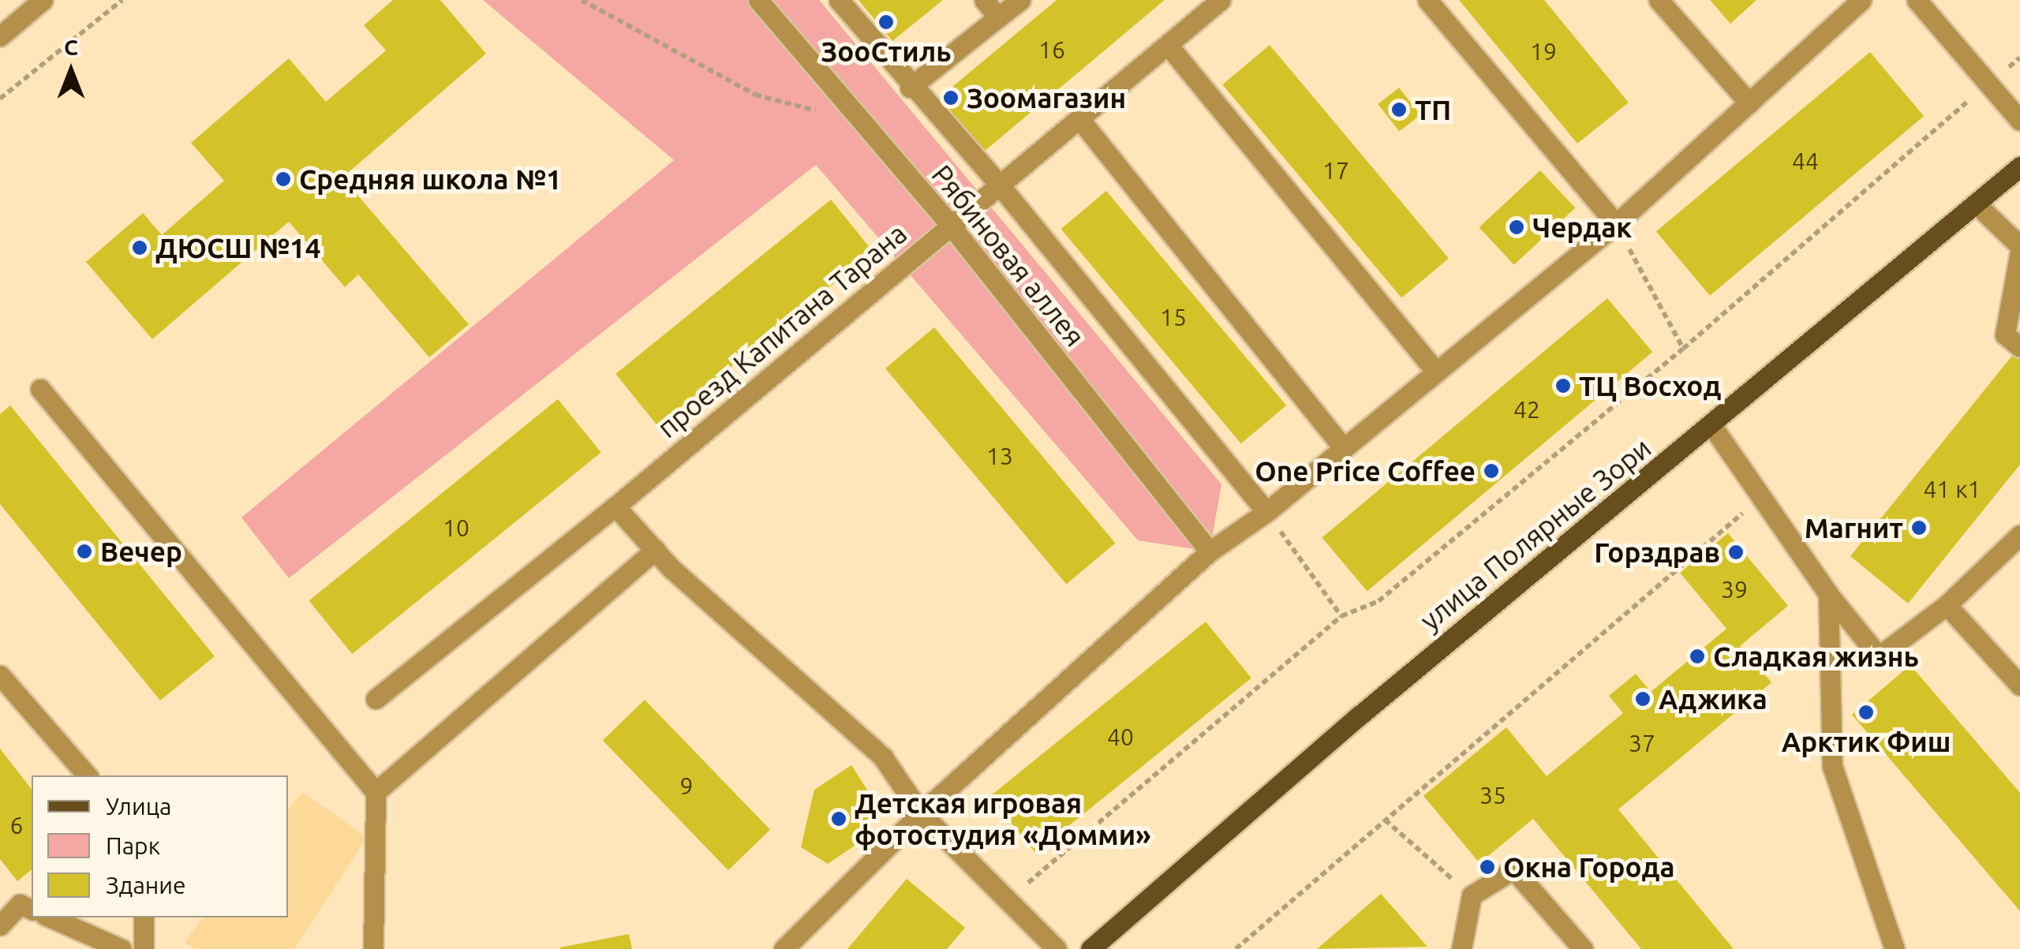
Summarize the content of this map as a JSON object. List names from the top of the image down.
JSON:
{
  "streets": {
    "main road": ["улица Полярные Зори"],
    "street": ["Рябиновая аллея", "проезд Капитана Тарана"]
  },
  "crossings": [
    ["Рябиновая аллея", "проезд Капитана Тарана"]
  ],
  "places": [
    "ЗооСтиль",
    "Зоомагазин",
    "ТП",
    "Средняя школа №1",
    "Чердак",
    "ДЮСШ №14",
    "ТЦ Восход",
    "One Price Coffee",
    "Магнит",
    "Вечер",
    "Горздрав",
    "Сладкая жизнь",
    "Аджика",
    "Арктик Фиш",
    "Детская игровая фотостудия «Домми»",
    "Окна Города"
  ],
  "house_numbers": [
    "16",
    "19",
    "44",
    "17",
    "15",
    "42",
    "13",
    "41 к1",
    "10",
    "39",
    "40",
    "37",
    "9",
    "35",
    "6"
  ],
  "legend": ["Улица", "Парк", "Здание"],
  "north": "top"
}
